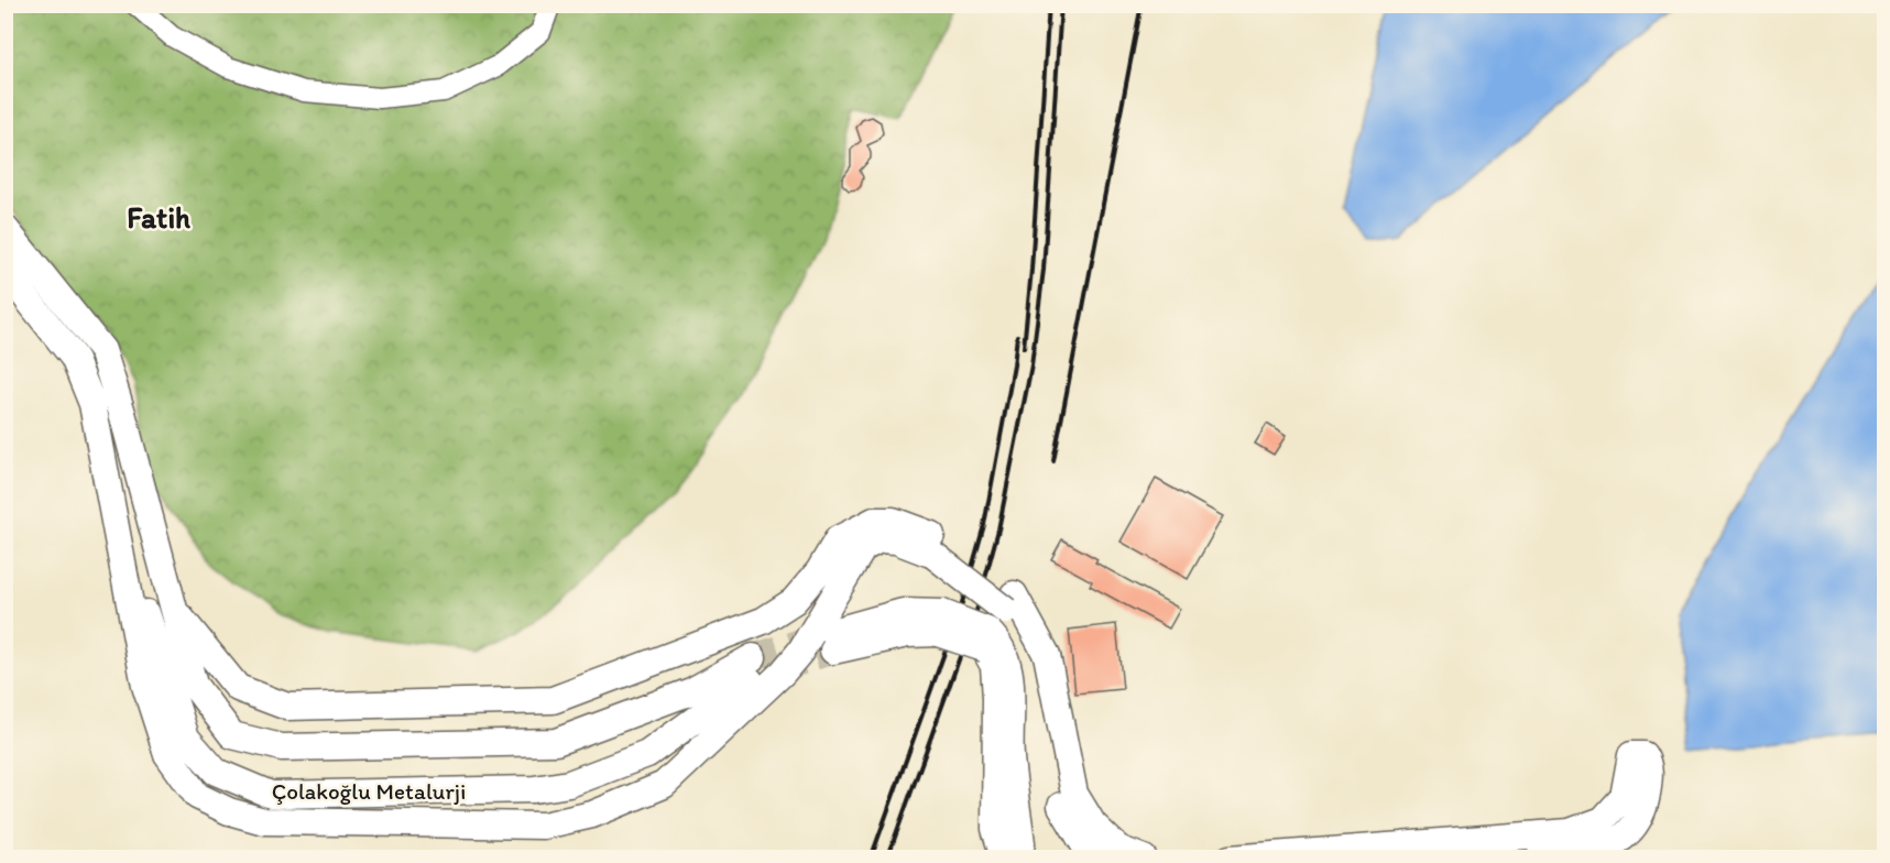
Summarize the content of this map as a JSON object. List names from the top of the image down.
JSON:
{
  "streets": {
    "main road": ["Çolakoğlu Metalurji"]
  },
  "districts": ["Fatih"]
}
